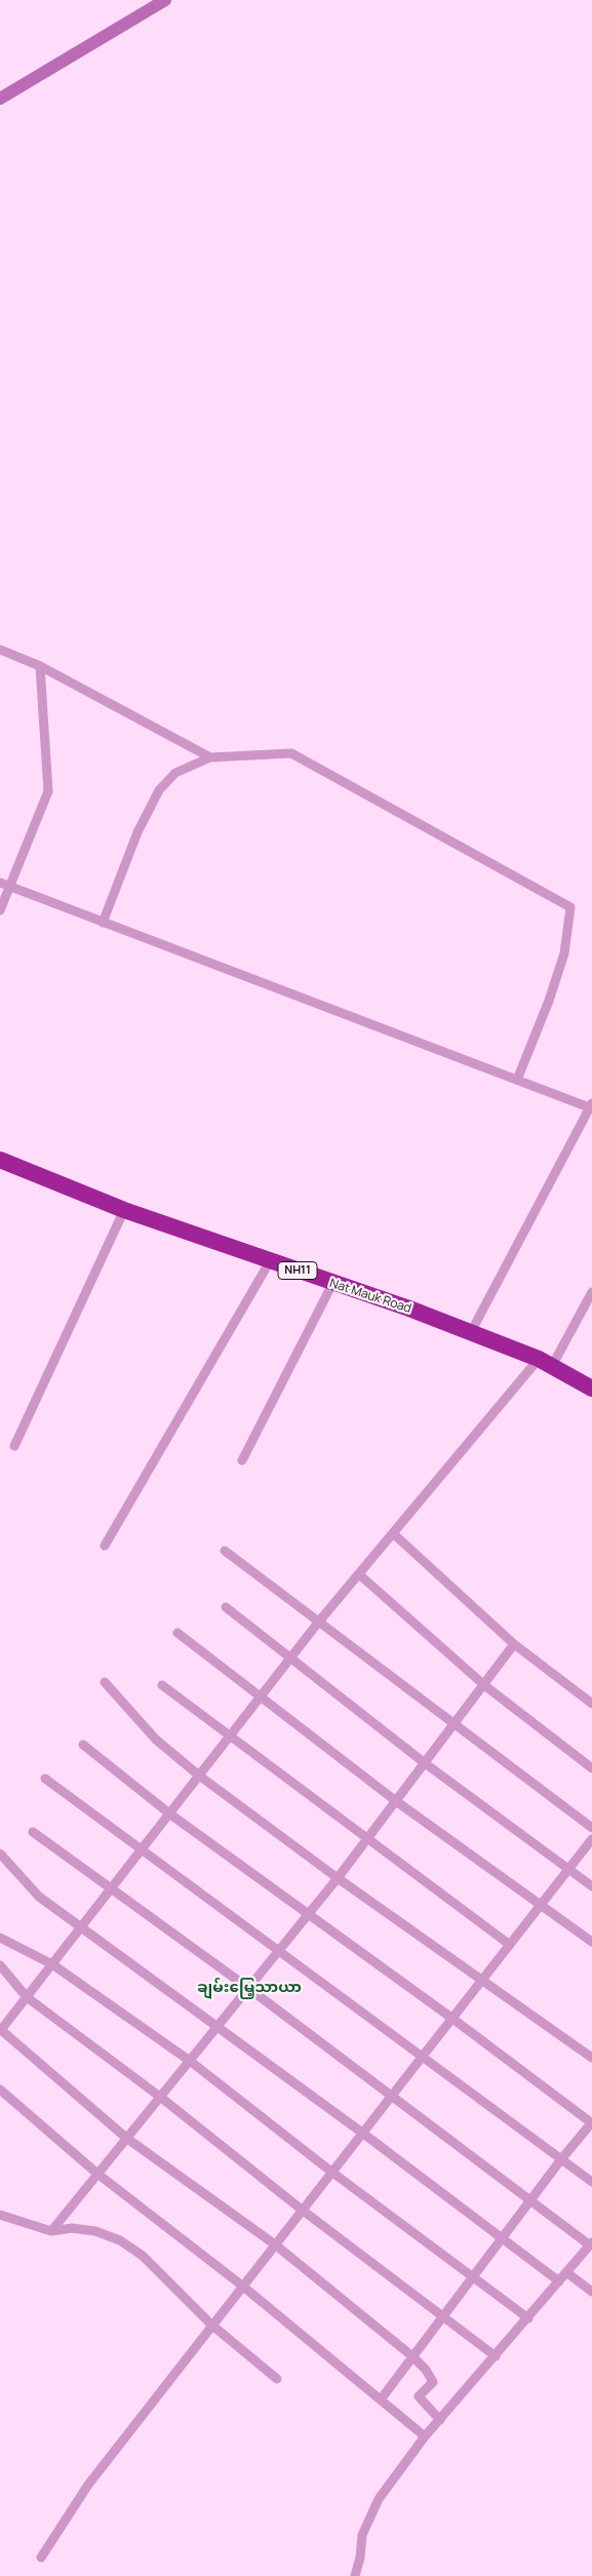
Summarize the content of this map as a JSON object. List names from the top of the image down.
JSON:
{
  "streets": {
    "highway": ["NH11", "Nat Mauk Road"]
  },
  "districts": ["ချမ်းမြေ့သာယာ"]
}
